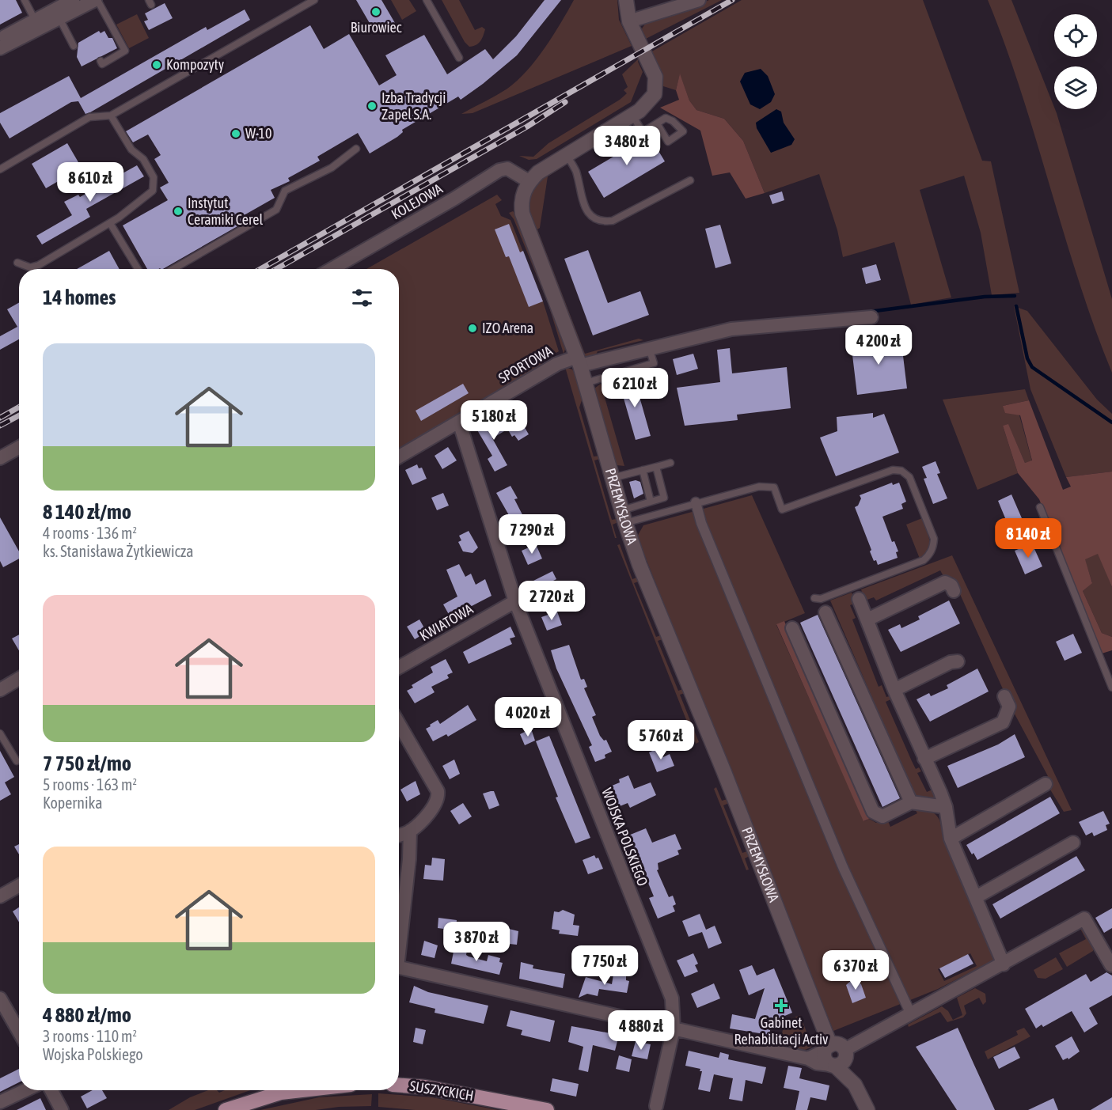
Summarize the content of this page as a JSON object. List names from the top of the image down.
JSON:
{
  "streets": {
    "highway": ["SUSZYCKICH"],
    "street": [
      "KOLEJOWA",
      "SPORTOWA",
      "PRZEMYSŁOWA",
      "KWIATOWA",
      "WOJSKA POLSKIEGO"
    ]
  },
  "crossings": [
    ["KOLEJOWA", "PRZEMYSŁOWA"],
    ["SPORTOWA", "PRZEMYSŁOWA"],
    ["SPORTOWA", "WOJSKA POLSKIEGO"],
    ["KWIATOWA", "WOJSKA POLSKIEGO"]
  ],
  "places": {
    "other": [
      "Biurowiec",
      "Kompozyty",
      "Izba Tradycji Zapel S.A.",
      "W-10",
      "Instytut Ceramiki Cerel",
      "IZO Arena"
    ],
    "health": ["Gabinet Rehabilitacji Activ"]
  },
  "page": {
    "price": [
      "3 480 zł",
      "8 610 zł",
      "4 200 zł",
      "6 210 zł",
      "5 180 zł",
      "7 290 zł",
      "8 140 zł",
      "2 720 zł",
      "4 020 zł",
      "5 760 zł",
      "3 870 zł",
      "7 750 zł",
      "6 370 zł",
      "4 880 zł"
    ],
    "heading": "14 homes",
    "list": [
      {
        "name": "8 140 zł/mo",
        "note": "4 rooms · 136 m² · ks. Stanisława Żytkiewicza"
      },
      {
        "name": "7 750 zł/mo",
        "note": "5 rooms · 163 m² · Kopernika"
      },
      {
        "name": "4 880 zł/mo",
        "note": "3 rooms · 110 m² · Wojska Polskiego"
      }
    ]
  }
}
